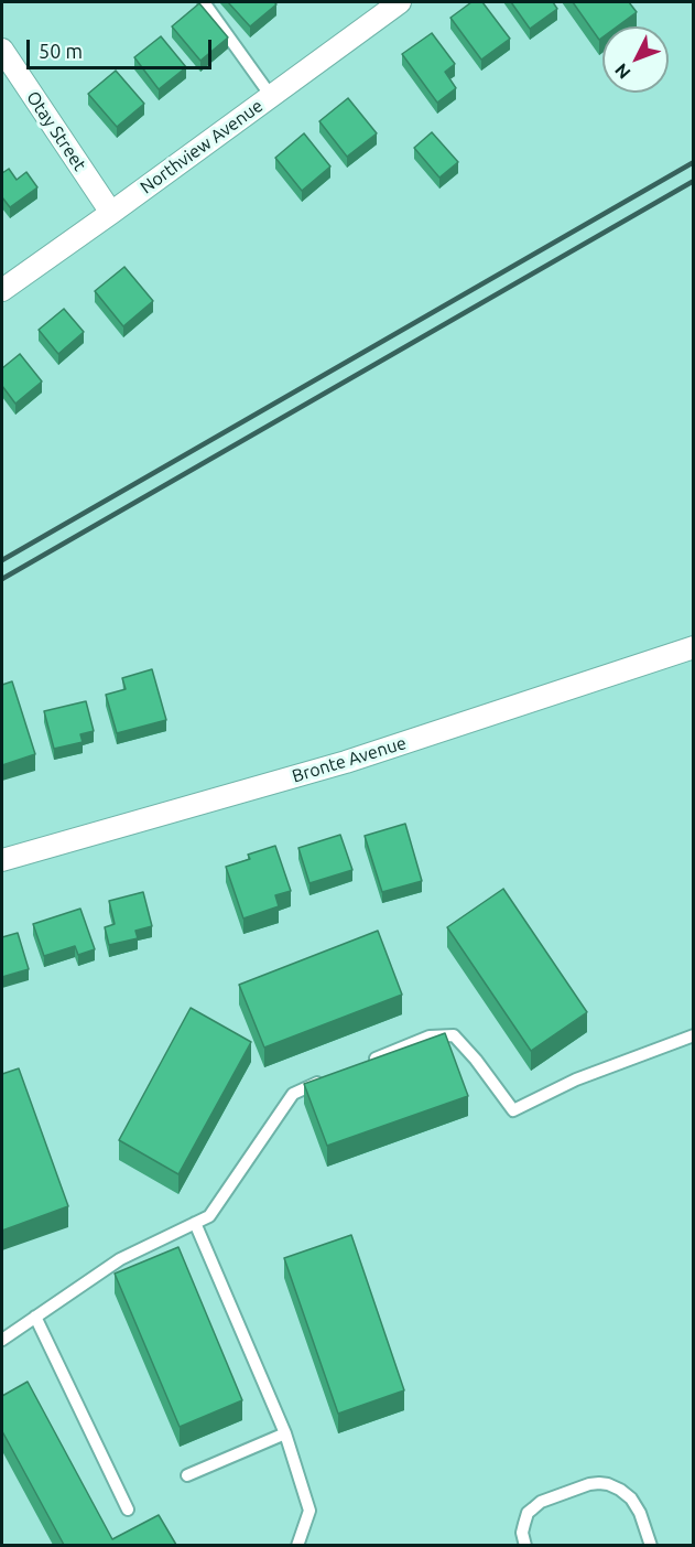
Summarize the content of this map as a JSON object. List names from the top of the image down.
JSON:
{
  "streets": {
    "street": ["Otay Street", "Northview Avenue", "Bronte Avenue"]
  },
  "crossings": [
    ["Otay Street", "Northview Avenue"]
  ],
  "scale_bar": "50 m",
  "north": "bottom left"
}
